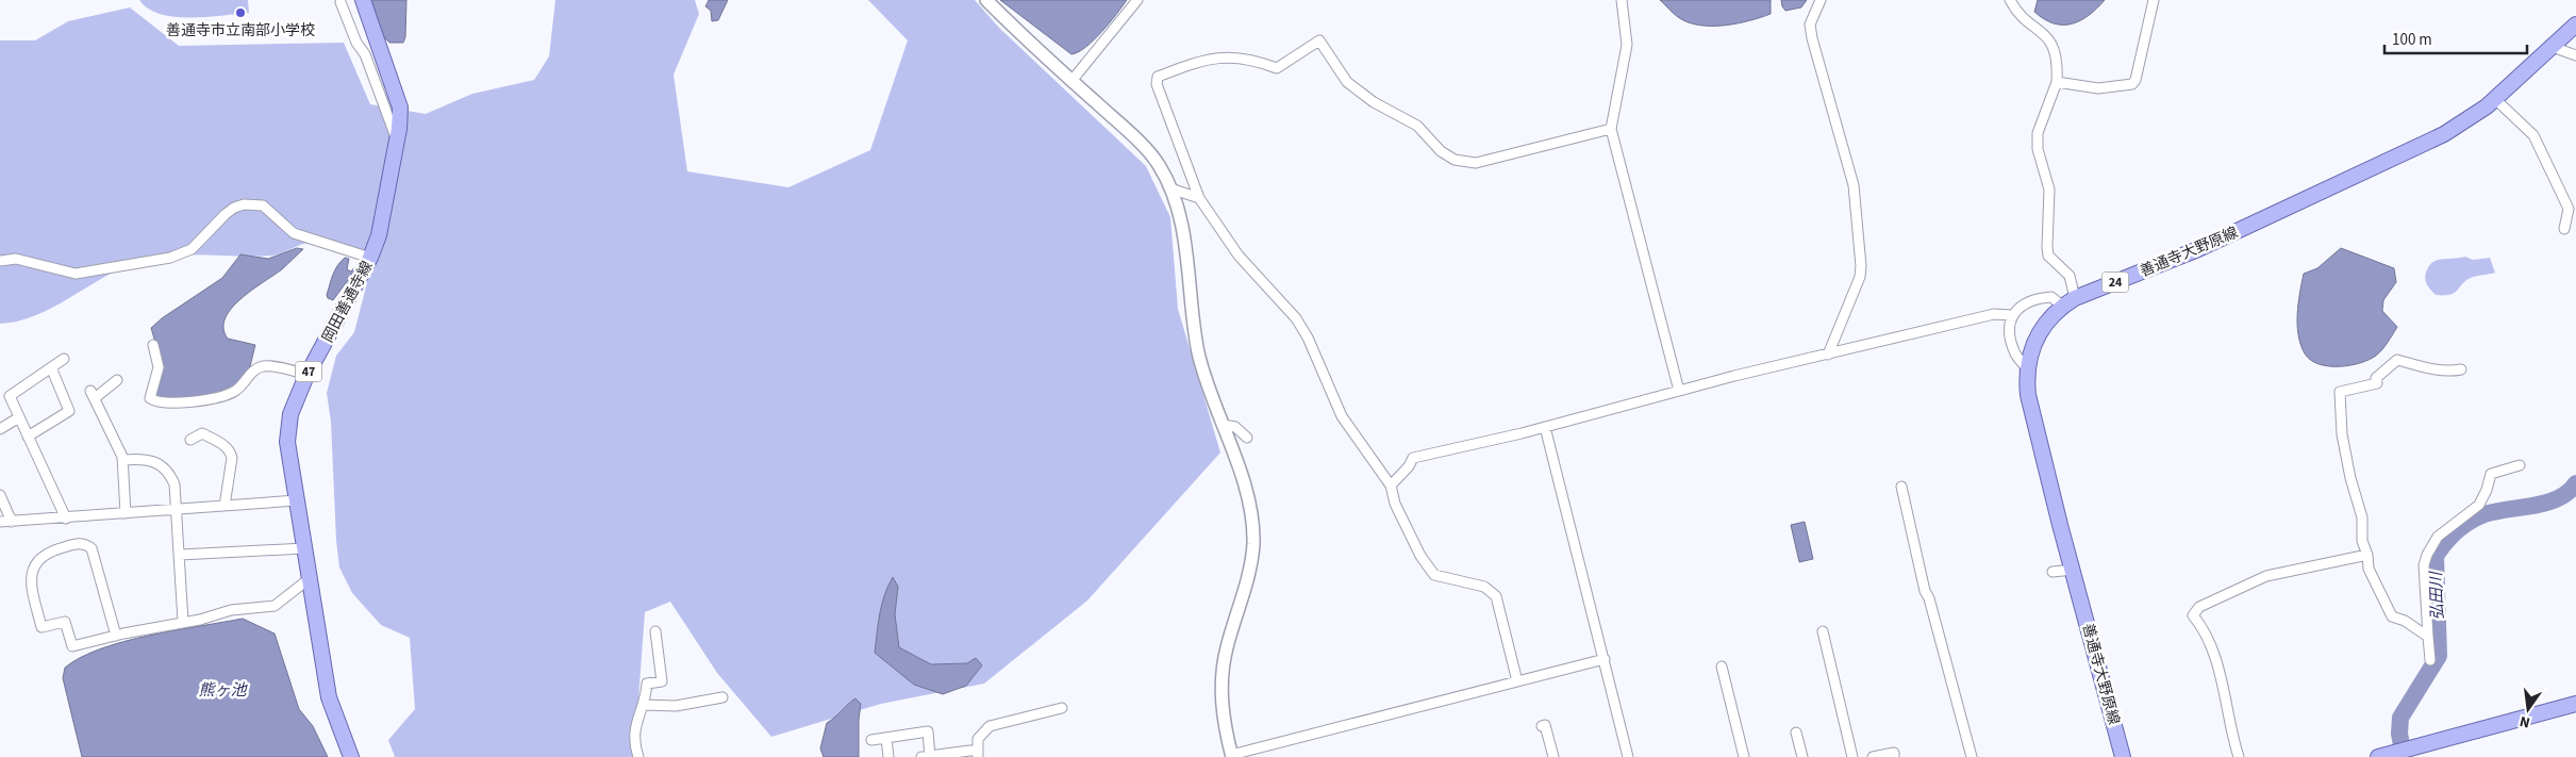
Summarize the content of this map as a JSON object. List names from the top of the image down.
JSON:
{
  "streets": {
    "main road": [
      "善通寺大野原線",
      "24",
      "岡田善通寺線",
      "47"
    ]
  },
  "water": ["弘田川", "熊ヶ池"],
  "places": ["善通寺市立南部小学校"],
  "scale_bar": "100 m",
  "north": "bottom"
}
